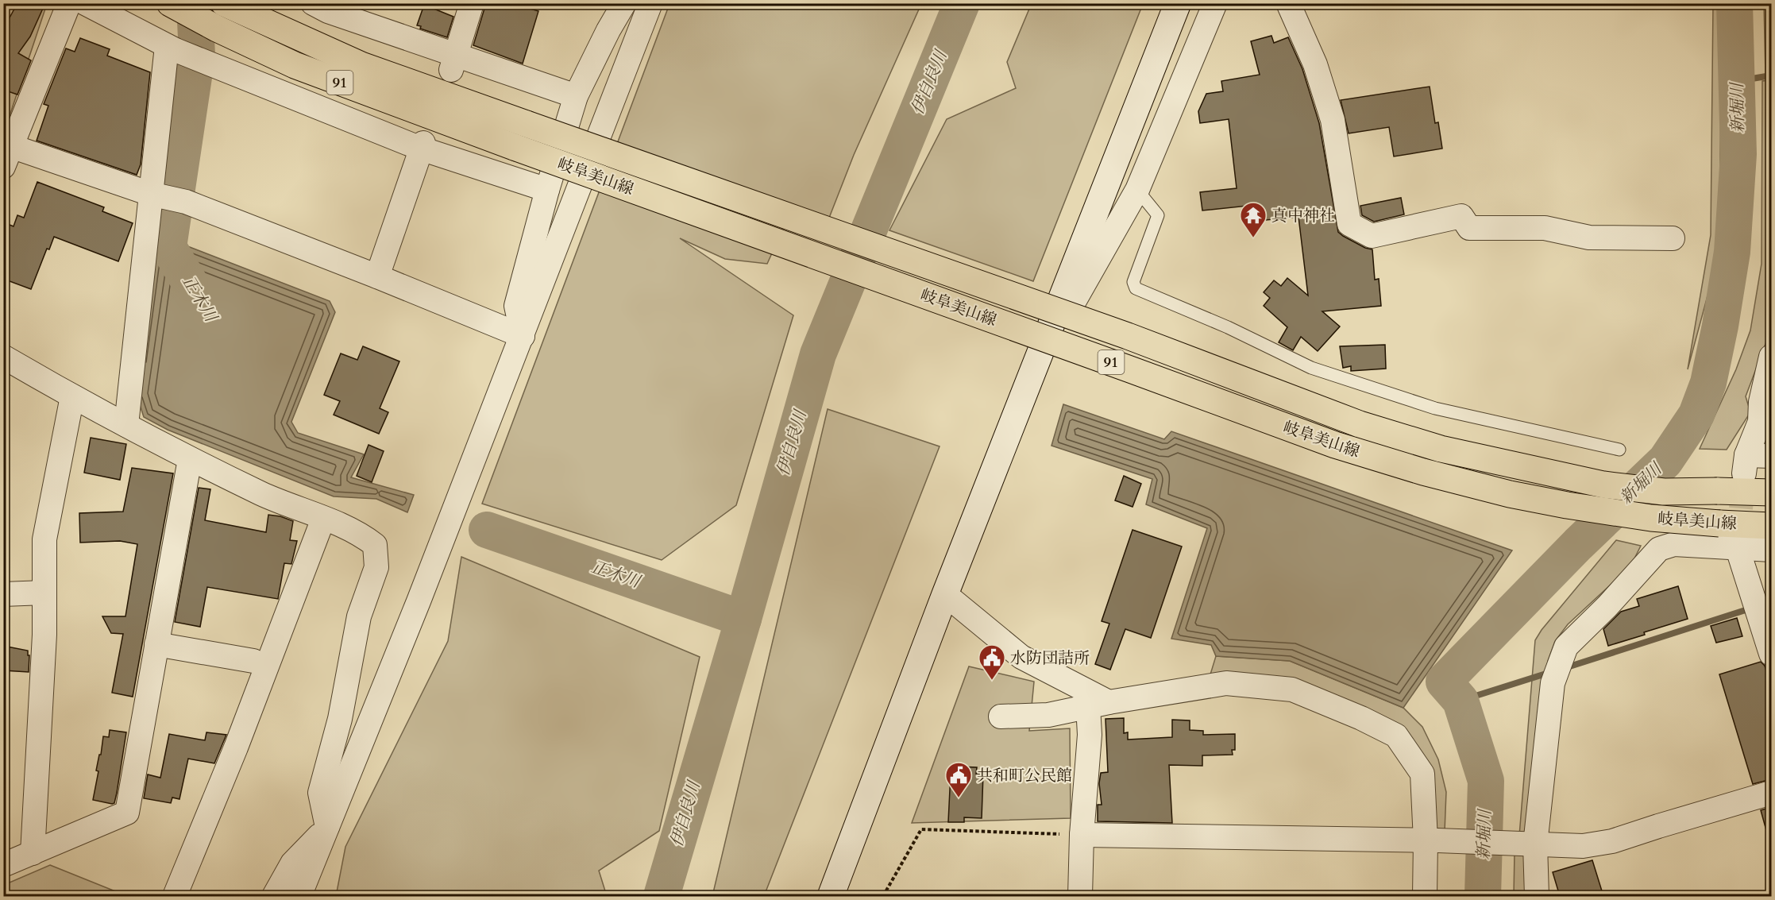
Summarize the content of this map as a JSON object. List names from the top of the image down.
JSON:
{
  "streets": {
    "main road": ["91", "岐阜美山線"]
  },
  "water": ["伊自良川", "新堀川", "正木川"],
  "places": {
    "temple": ["真中神社"],
    "public building": ["水防団詰所", "共和町公民館"]
  }
}
